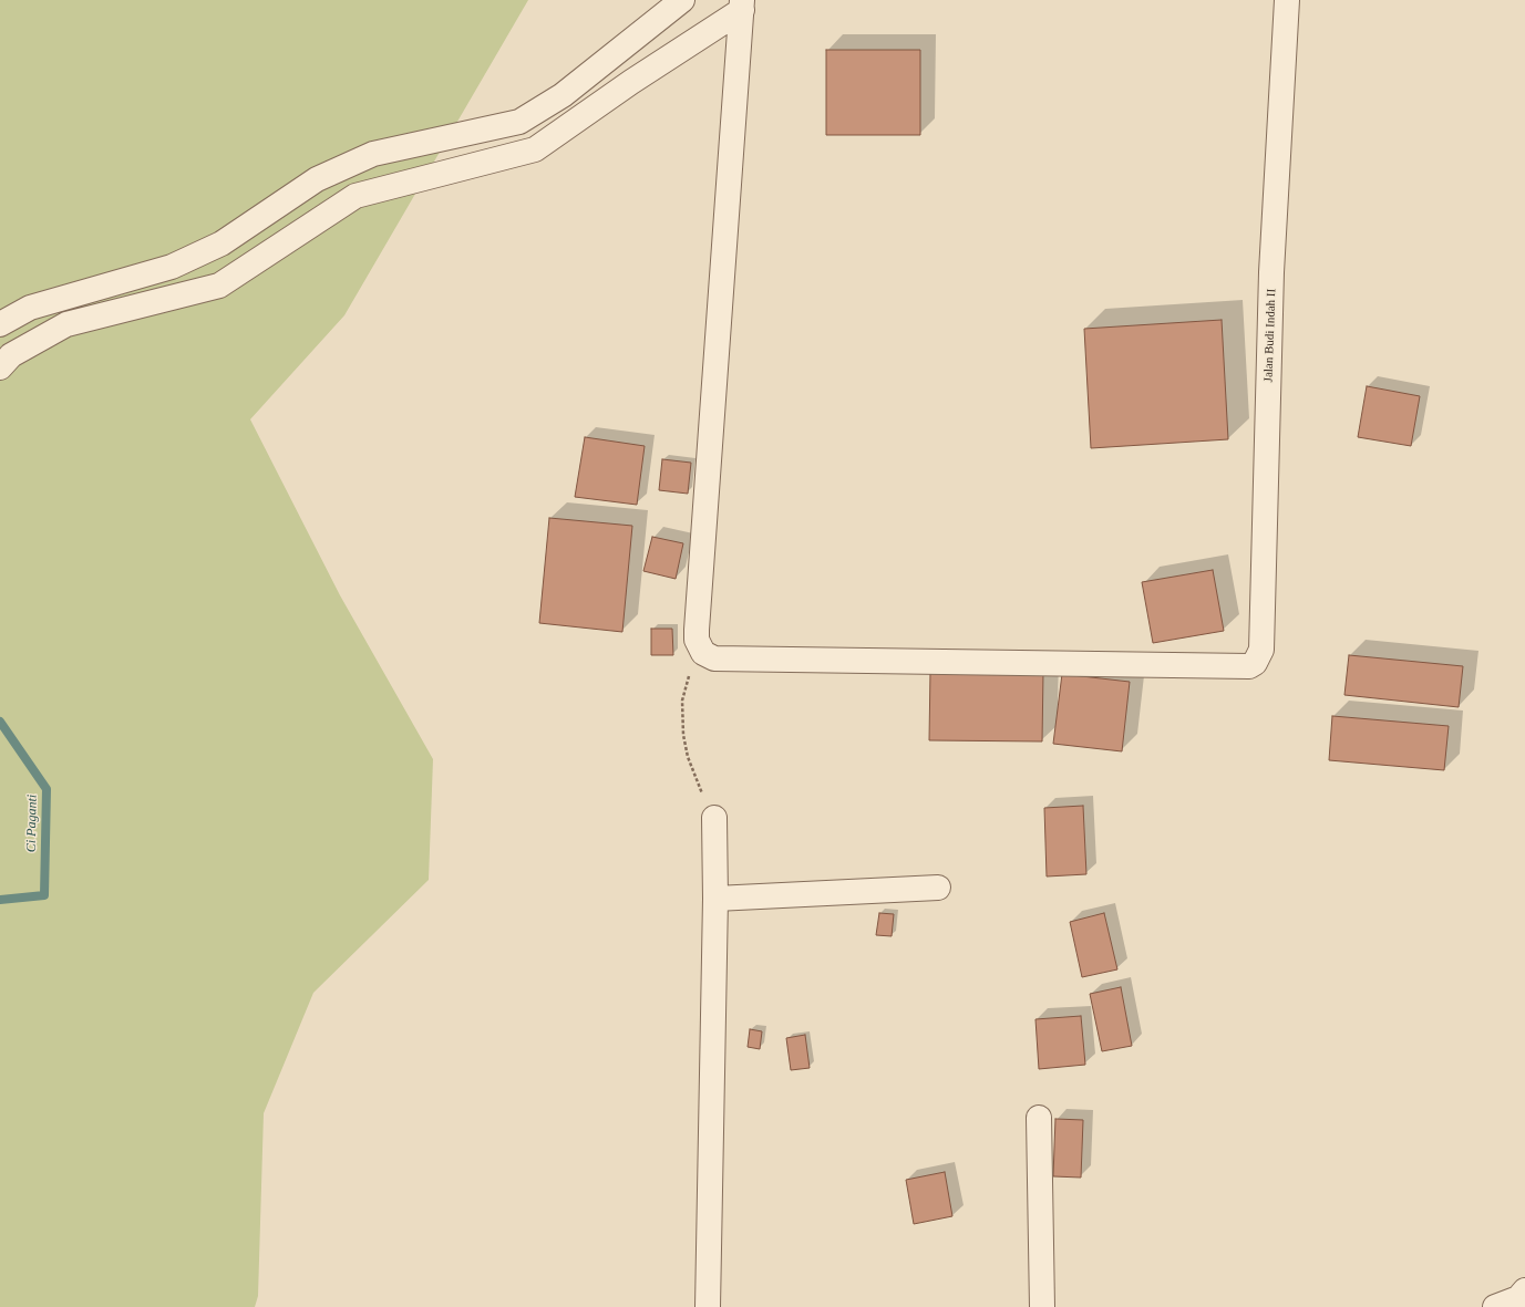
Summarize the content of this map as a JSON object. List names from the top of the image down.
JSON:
{
  "streets": {
    "street": ["Jalan Budi Indah II"]
  },
  "water": ["Ci Paganti"]
}
